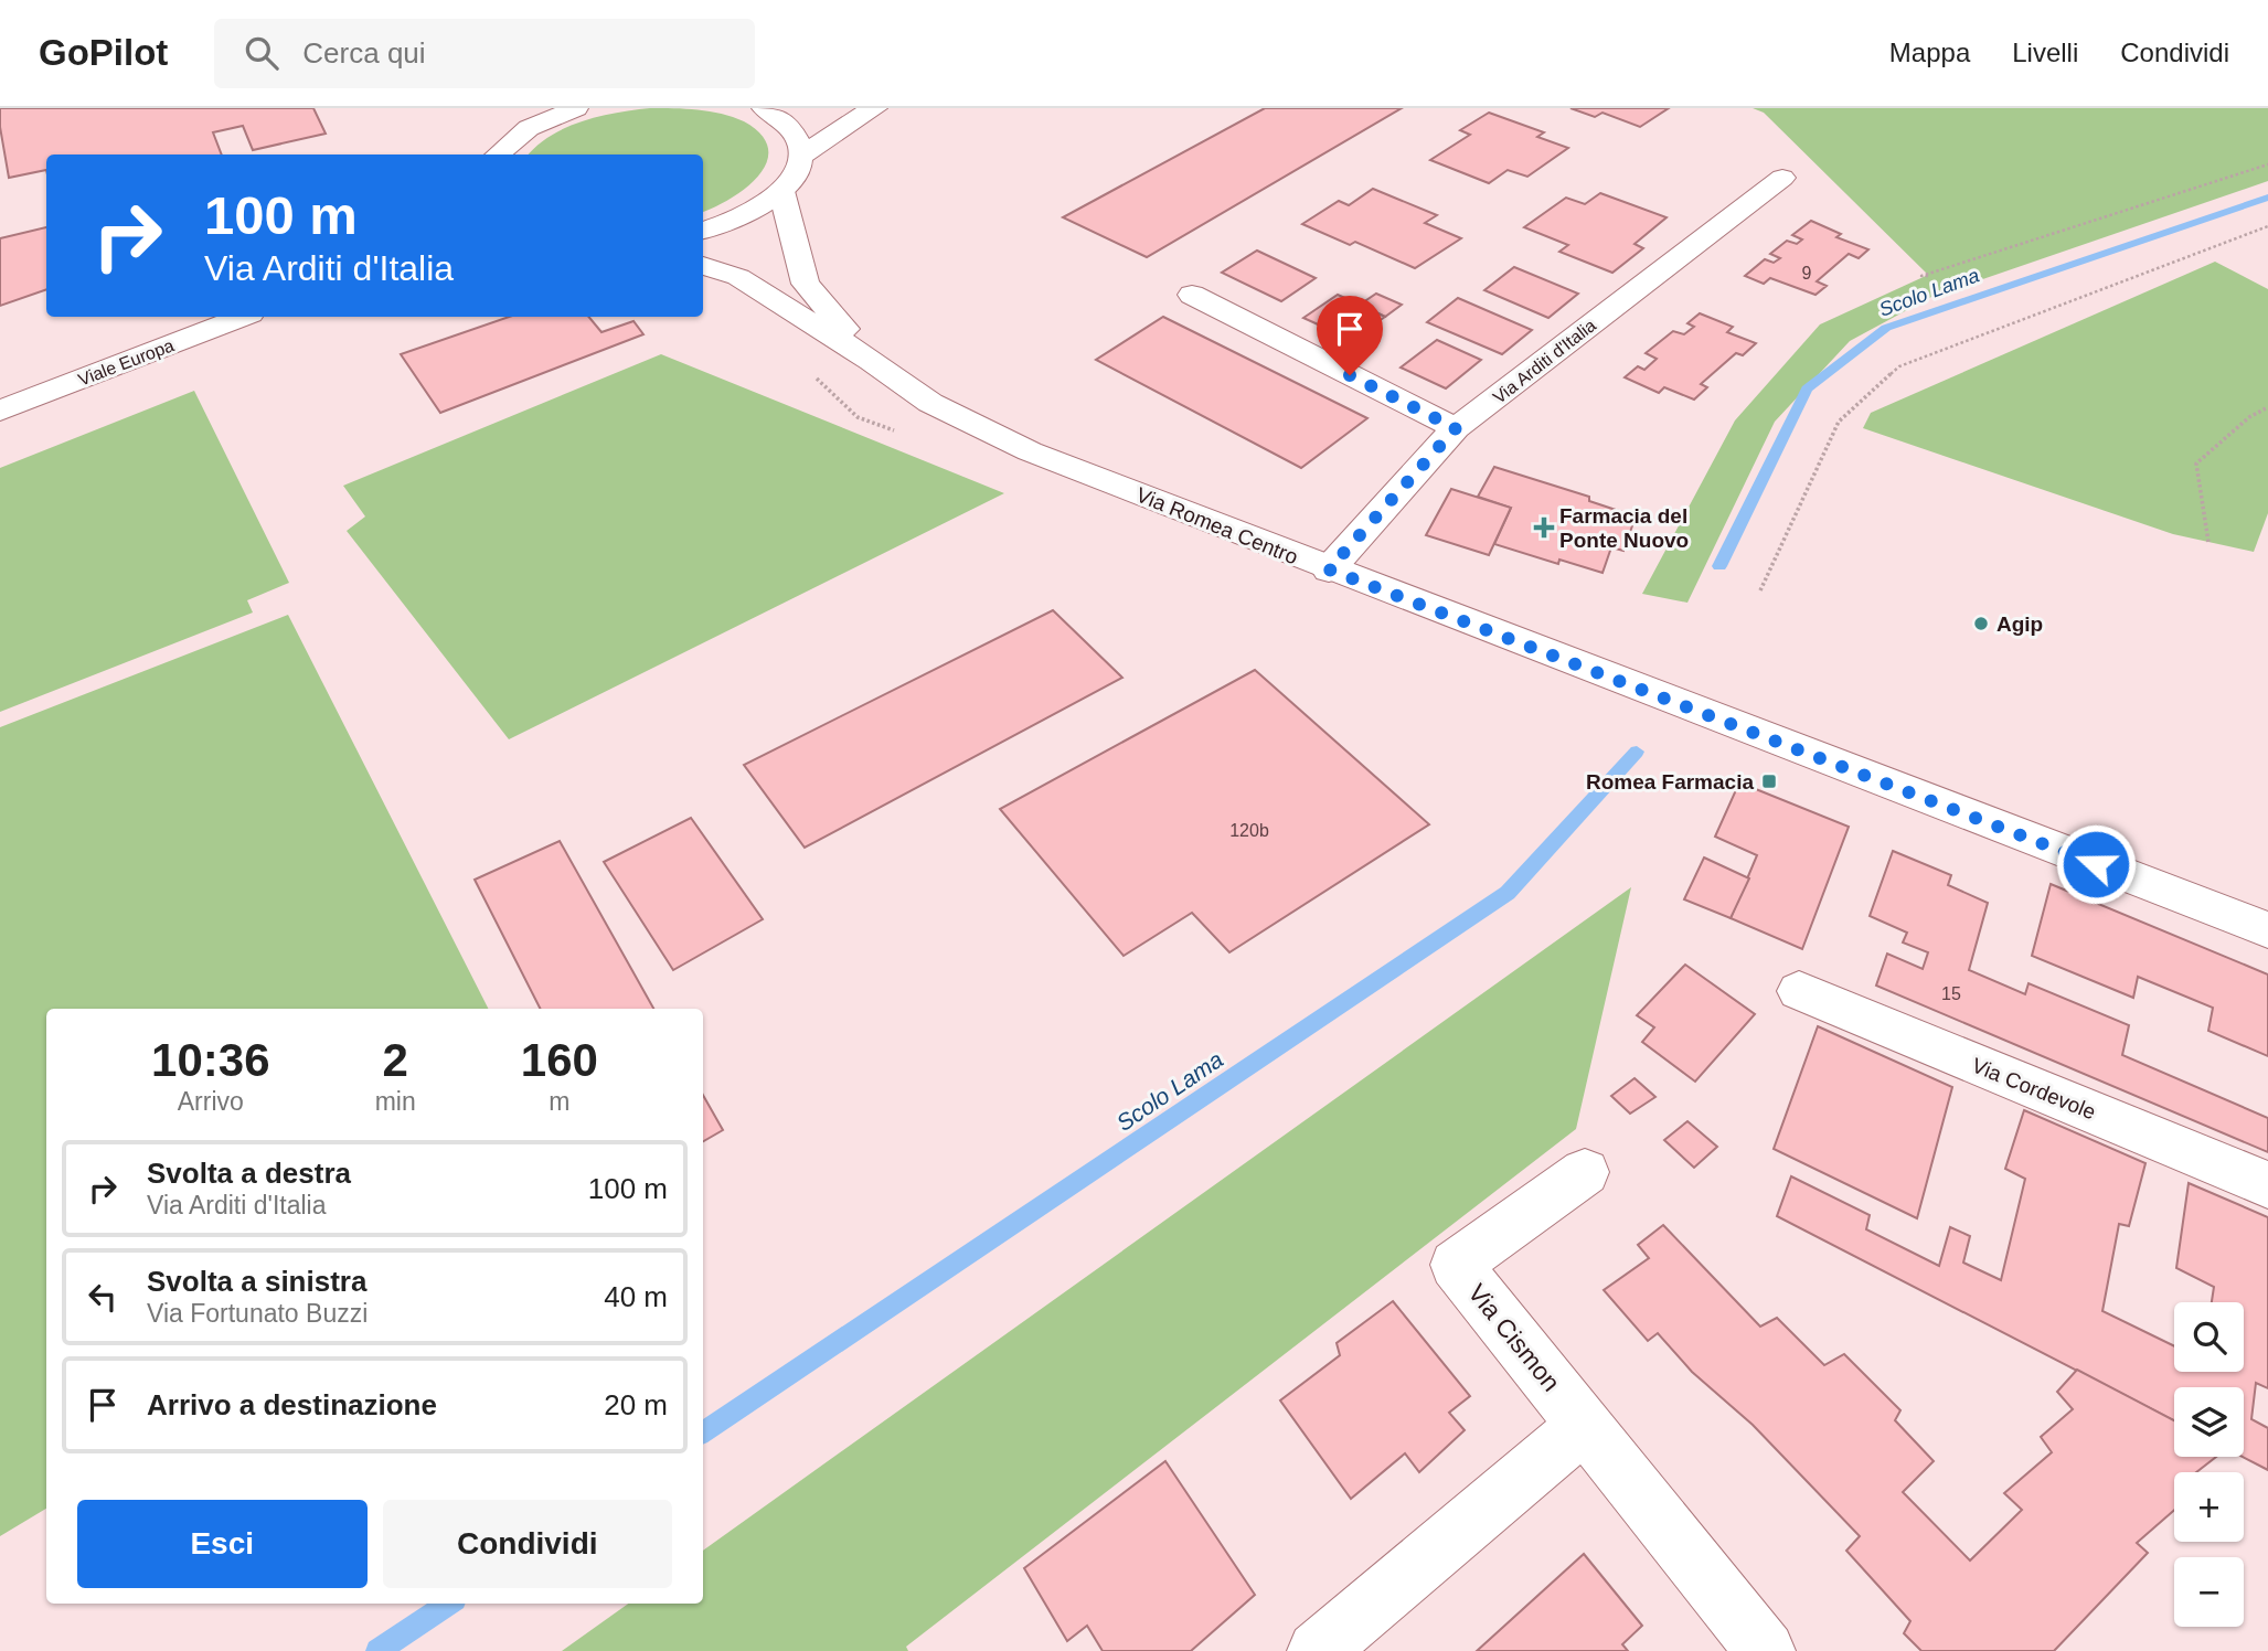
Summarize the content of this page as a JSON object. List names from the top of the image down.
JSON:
{
  "streets": {
    "street": [
      "Via Arditi d'Italia",
      "Viale Europa",
      "Via Romea Centro",
      "Via Cordevole",
      "Via Cismon"
    ]
  },
  "crossings": [
    ["Via Arditi d'Italia", "Via Romea Centro"]
  ],
  "water": ["Scolo Lama"],
  "places": {
    "health": ["Farmacia del Ponte Nuovo"],
    "other": ["Agip"],
    "transit": ["Romea Farmacia"]
  },
  "house_numbers": ["9", "120b", "15"],
  "page": {
    "header": "GoPilot",
    "search": "Cerca qui",
    "nav": ["Mappa", "Livelli", "Condividi"],
    "turn": ["100 m", "Via Arditi d'Italia"],
    "eta": [
      "10:36",
      "Arrivo",
      "2",
      "min",
      "160",
      "m"
    ],
    "list": [
      {
        "name": "Svolta a destra",
        "note": "Via Arditi d'Italia",
        "value": "100 m"
      },
      {
        "name": "Svolta a sinistra",
        "note": "Via Fortunato Buzzi",
        "value": "40 m"
      },
      {
        "name": "Arrivo a destinazione",
        "value": "20 m"
      }
    ],
    "map_buttons": ["+", "−"],
    "buttons": ["Esci", "Condividi"]
  }
}
